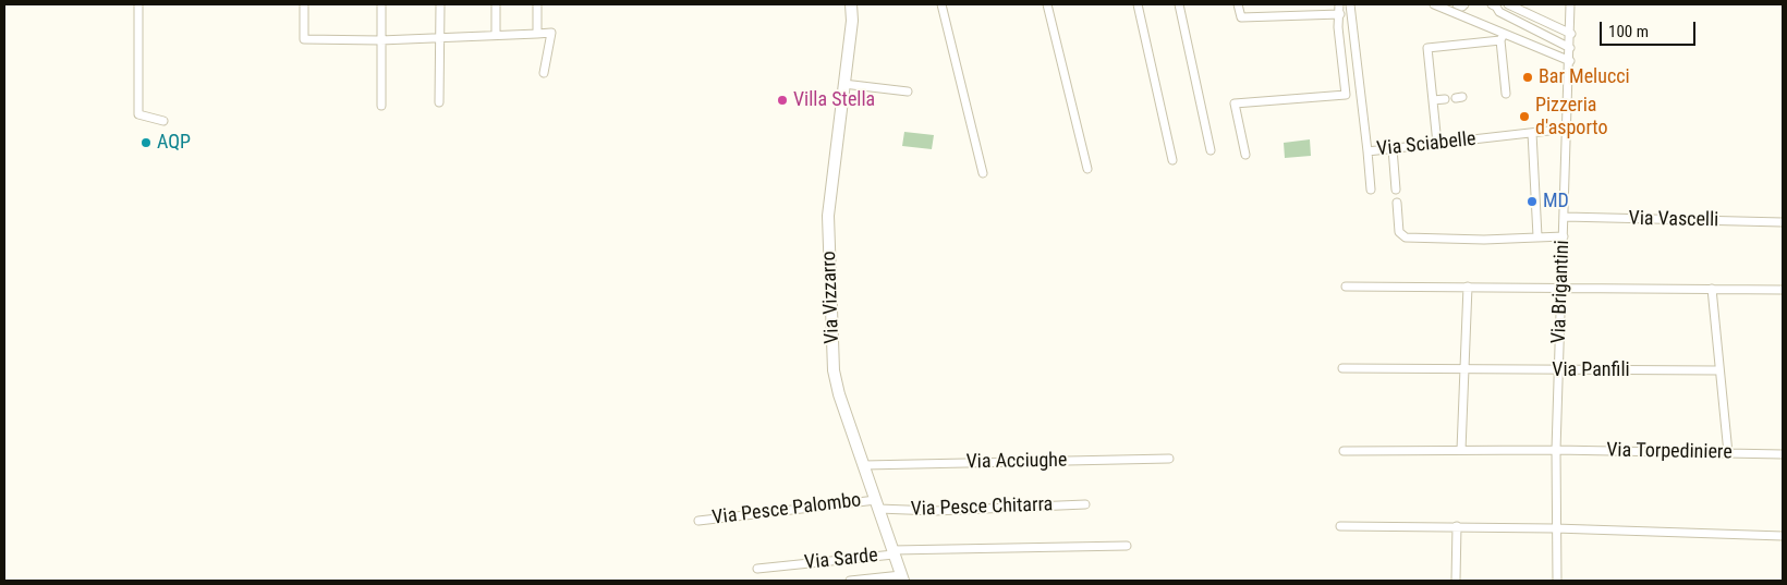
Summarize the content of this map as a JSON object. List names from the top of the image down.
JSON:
{
  "streets": {
    "street": [
      "Via Sciabelle",
      "Via Vascelli",
      "Via Brigantini",
      "Via Vizzarro",
      "Via Panfili",
      "Via Torpediniere",
      "Via Acciughe",
      "Via Pesce Chitarra",
      "Via Pesce Palombo",
      "Via Sarde"
    ]
  },
  "crossings": [
    ["Via Sciabelle", "Via Brigantini"],
    ["Via Vascelli", "Via Brigantini"],
    ["Via Brigantini", "Via Panfili"],
    ["Via Brigantini", "Via Torpediniere"],
    ["Via Vizzarro", "Via Acciughe"],
    ["Via Vizzarro", "Via Pesce Chitarra"],
    ["Via Vizzarro", "Via Pesce Palombo"],
    ["Via Vizzarro", "Via Sarde"],
    ["Via Pesce Chitarra", "Via Pesce Palombo"]
  ],
  "places": [
    "Bar Melucci",
    "Villa Stella",
    "Pizzeria d'asporto",
    "AQP",
    "MD"
  ],
  "scale_bar": "100 m"
}
